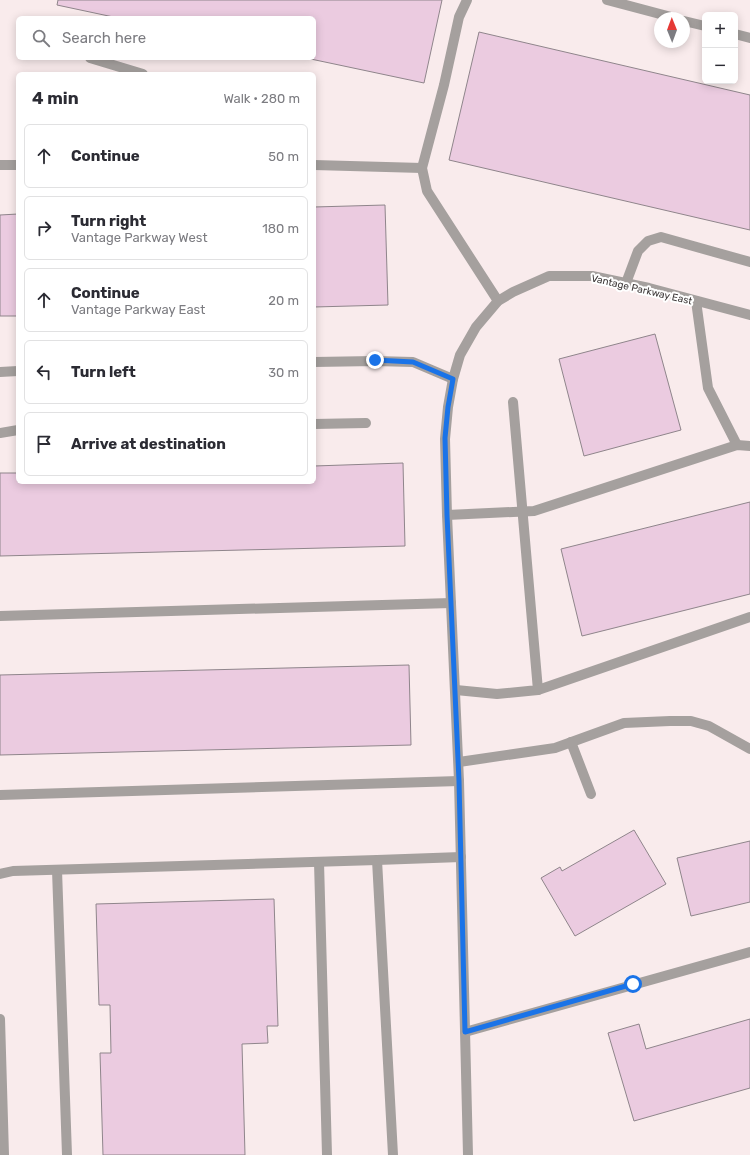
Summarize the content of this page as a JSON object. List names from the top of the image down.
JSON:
{
  "streets": {
    "street": ["Vantage Parkway East"]
  },
  "north": "top",
  "page": {
    "map_buttons": ["+", "−"],
    "search": "Search here",
    "heading": ["4 min", "Walk · 280 m"],
    "list": [
      ["Continue", "50 m"],
      ["Turn right", "Vantage Parkway West", "180 m"],
      ["Continue", "Vantage Parkway East", "20 m"],
      ["Turn left", "30 m"],
      "Arrive at destination"
    ]
  }
}
